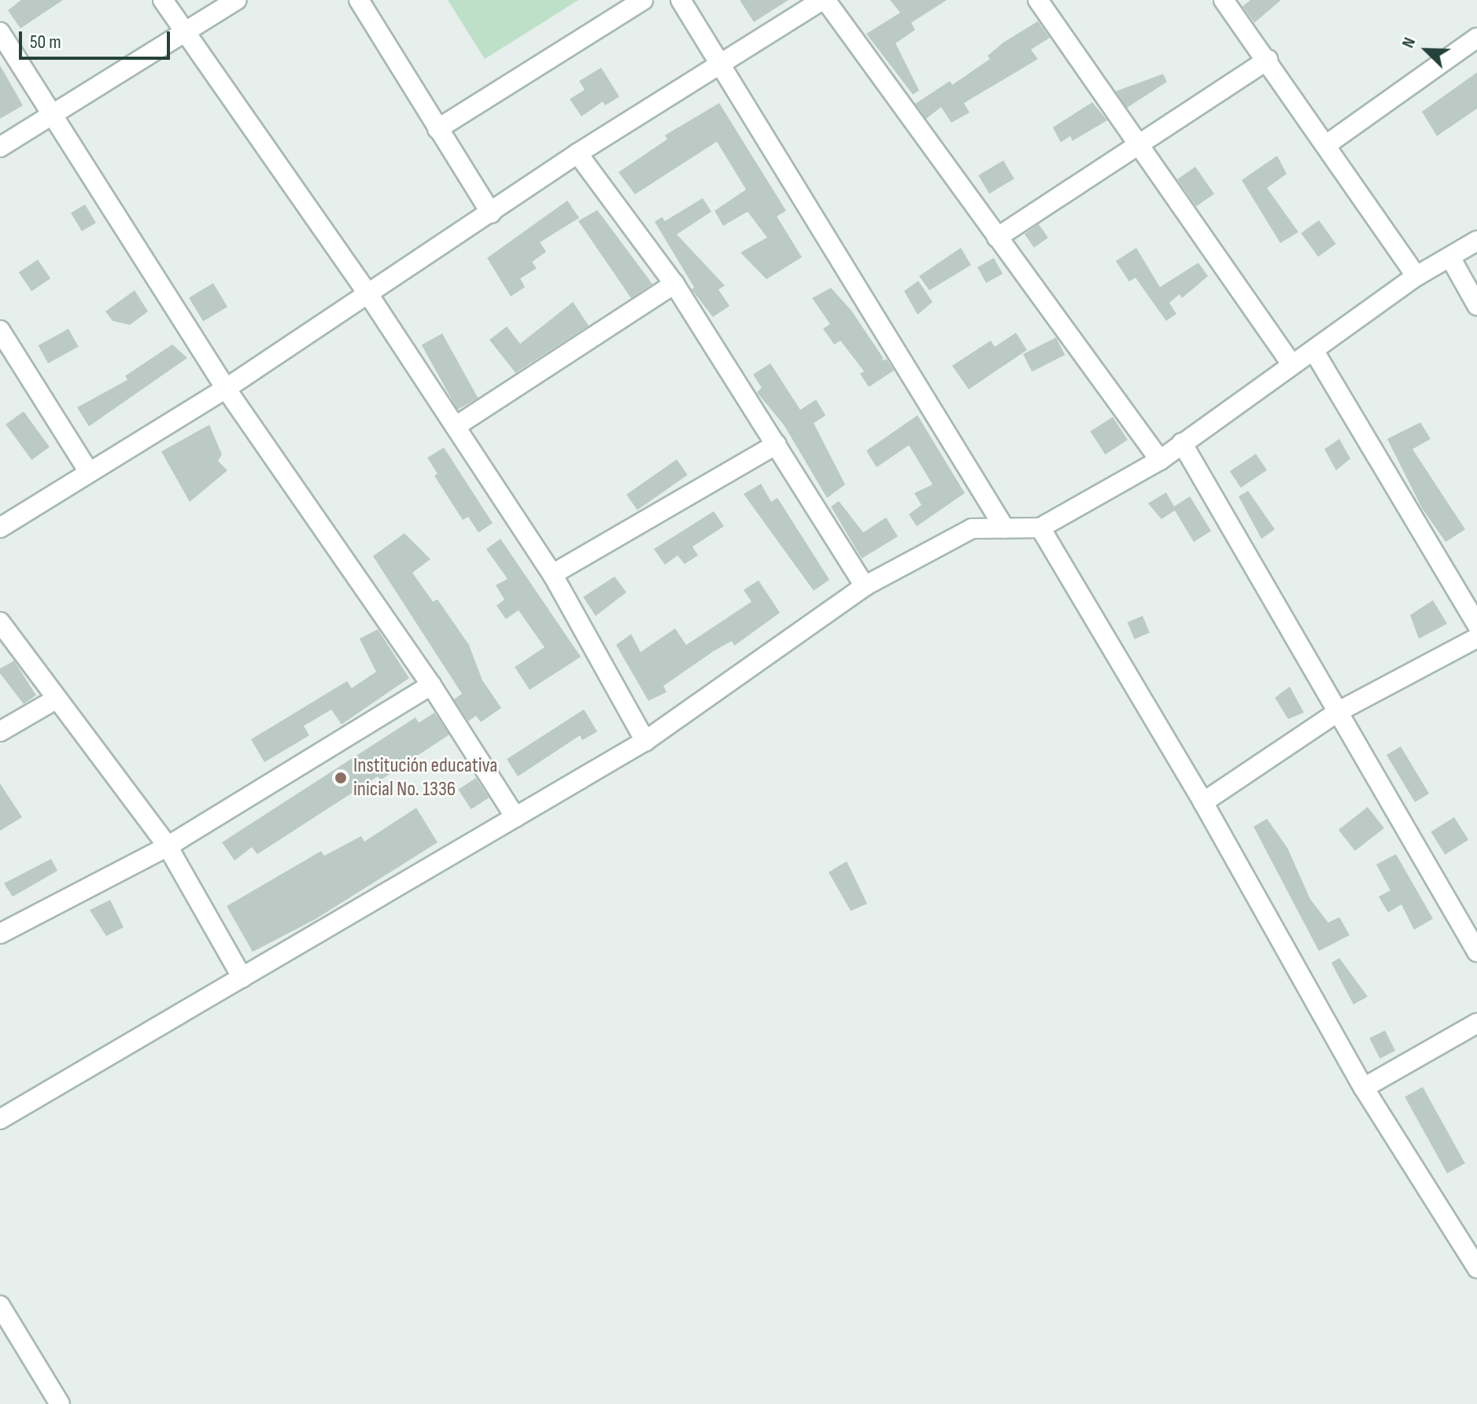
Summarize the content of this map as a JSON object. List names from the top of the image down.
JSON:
{
  "places": ["Institución educativa inicial No. 1336"],
  "scale_bar": "50 m",
  "north": "top left"
}
